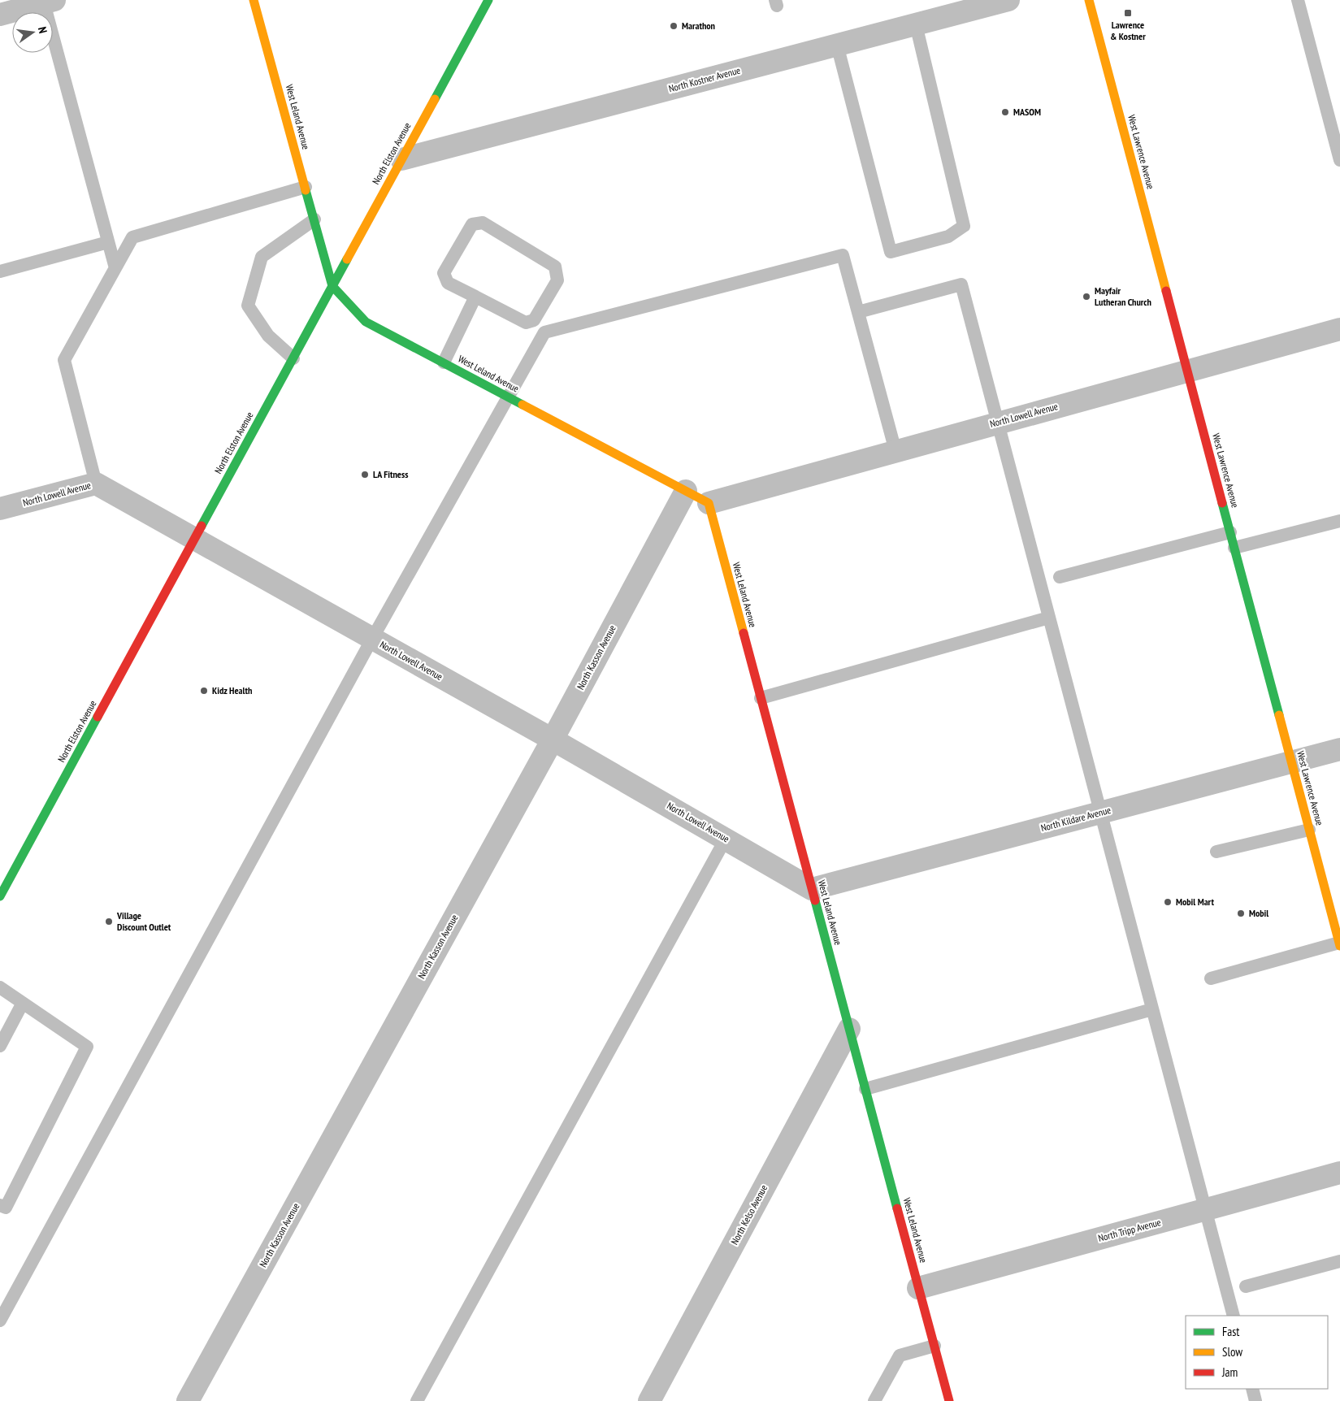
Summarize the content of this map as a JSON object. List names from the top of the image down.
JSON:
{
  "streets": {
    "main road": ["West Leland Avenue", "West Lawrence Avenue", "North Elston Avenue"],
    "street": [
      "North Kostner Avenue",
      "North Lowell Avenue",
      "North Kasson Avenue",
      "North Kildare Avenue",
      "North Kelso Avenue",
      "North Tripp Avenue"
    ]
  },
  "crossings": [
    ["North Kostner Avenue", "North Elston Avenue"],
    ["West Leland Avenue", "North Elston Avenue"],
    ["West Leland Avenue", "North Lowell Avenue"],
    ["West Leland Avenue", "North Kasson Avenue"],
    ["West Leland Avenue", "North Kildare Avenue"],
    ["West Leland Avenue", "North Kelso Avenue"],
    ["West Leland Avenue", "North Tripp Avenue"],
    ["West Lawrence Avenue", "North Lowell Avenue"],
    ["West Lawrence Avenue", "North Kildare Avenue"],
    ["North Elston Avenue", "North Lowell Avenue"],
    ["North Lowell Avenue", "North Kasson Avenue"],
    ["North Lowell Avenue", "North Kildare Avenue"]
  ],
  "places": {
    "transit": ["Lawrence & Kostner"],
    "other": [
      "Marathon",
      "MASOM",
      "Mayfair Lutheran Church",
      "LA Fitness",
      "Kidz Health",
      "Mobil Mart",
      "Mobil",
      "Village Discount Outlet"
    ]
  },
  "legend": ["Fast", "Slow", "Jam"],
  "north": "right"
}
